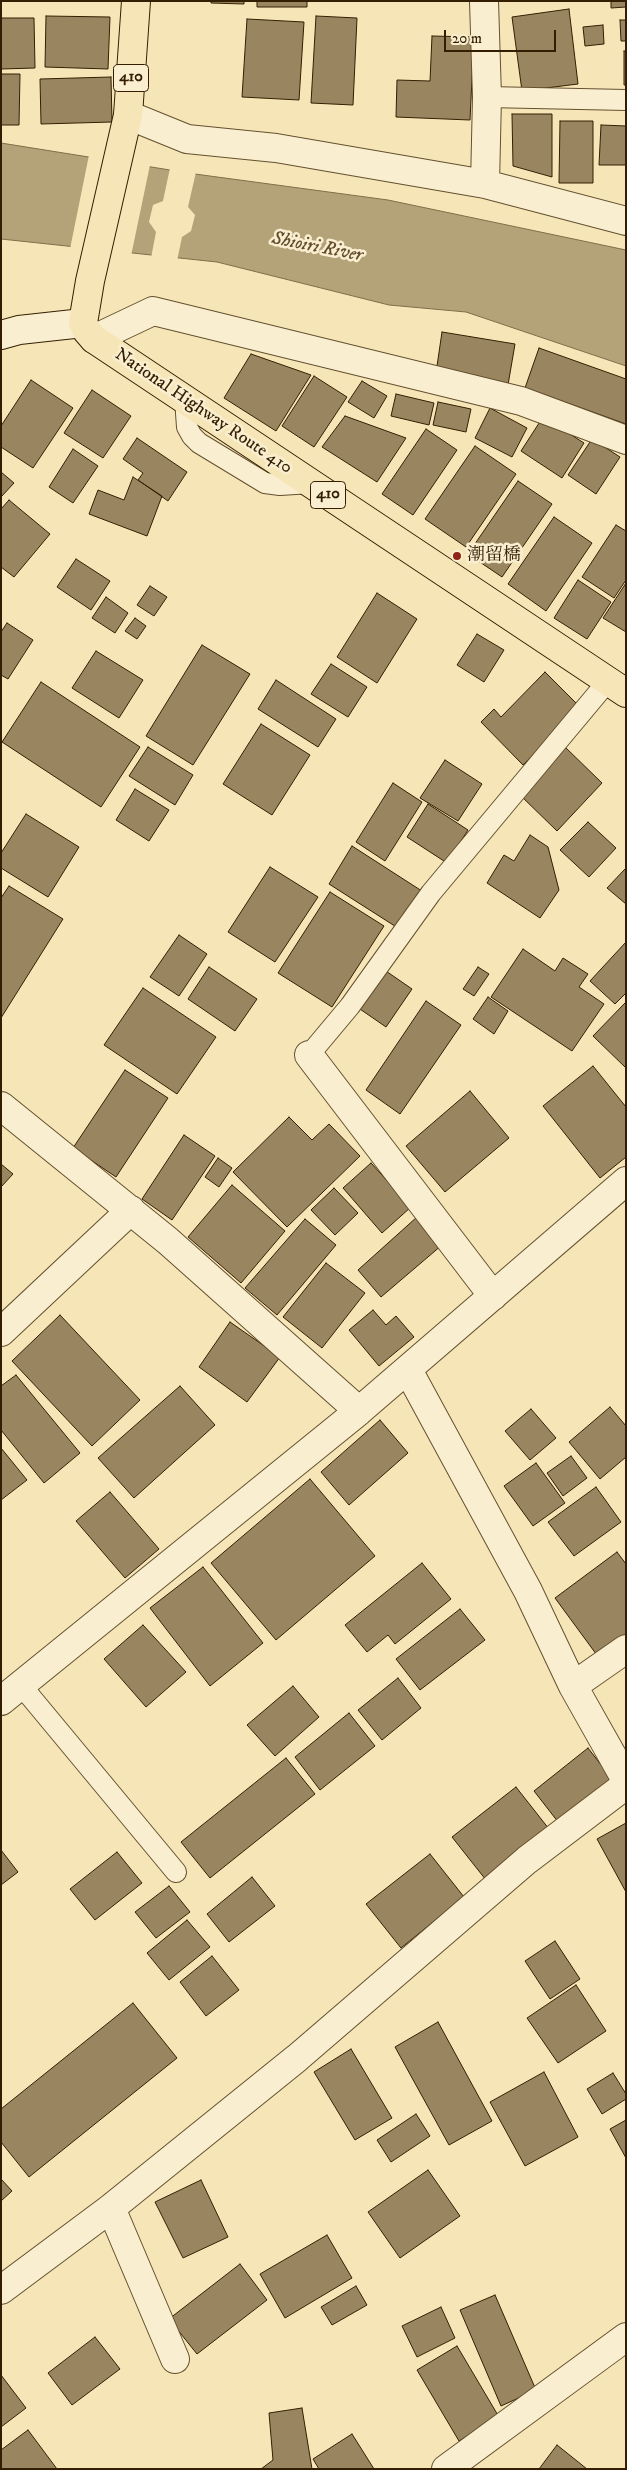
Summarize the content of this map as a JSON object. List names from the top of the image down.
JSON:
{
  "streets": {
    "highway": ["410", "National Highway Route 410"]
  },
  "crossings": [
    ["410", "National Highway Route 410"]
  ],
  "water": ["Shioiri River"],
  "places": ["潮留橋"],
  "scale_bar": "20 m"
}
